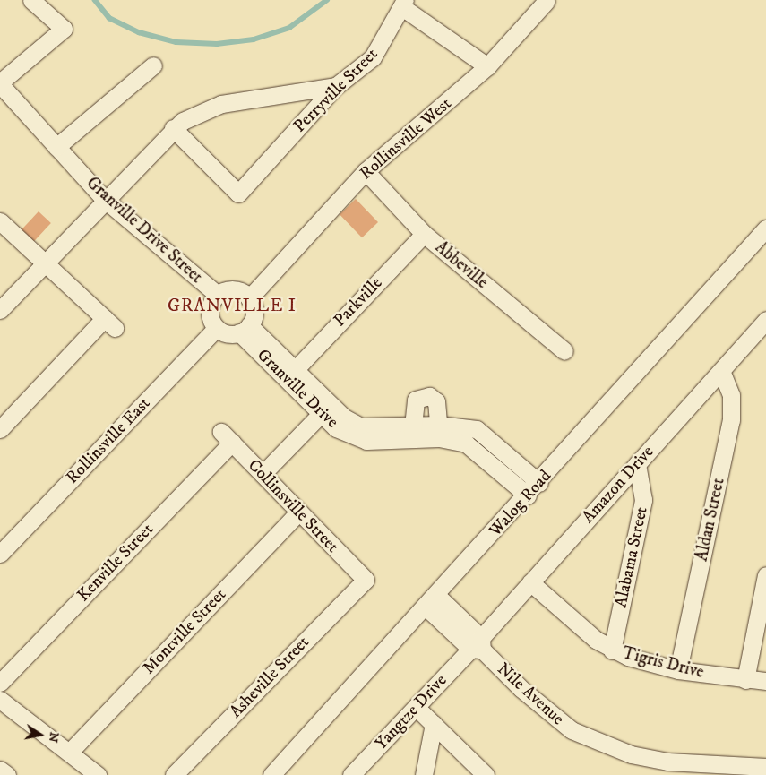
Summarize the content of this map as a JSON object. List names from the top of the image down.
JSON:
{
  "streets": {
    "street": [
      "Perryville Street",
      "Rollinsville West",
      "Granville Drive Street",
      "Abbeville",
      "Parkville",
      "Granville Drive",
      "Rollinsville East",
      "Amazon Drive",
      "Walog Road",
      "Collinsville Street",
      "Aldan Street",
      "Alabama Street",
      "Kenville Street",
      "Montville Street",
      "Tigris Drive",
      "Asheville Street",
      "Nile Avenue",
      "Yangtze Drive"
    ]
  },
  "crossings": [
    ["Rollinsville West", "Granville Drive Street"],
    ["Rollinsville West", "Abbeville"],
    ["Rollinsville West", "Granville Drive"],
    ["Rollinsville West", "Rollinsville East"],
    ["Granville Drive Street", "Granville Drive"],
    ["Granville Drive Street", "Rollinsville East"],
    ["Abbeville", "Parkville"],
    ["Parkville", "Granville Drive"],
    ["Granville Drive", "Rollinsville East"],
    ["Granville Drive", "Walog Road"],
    ["Amazon Drive", "Aldan Street"],
    ["Amazon Drive", "Alabama Street"],
    ["Amazon Drive", "Tigris Drive"],
    ["Amazon Drive", "Nile Avenue"],
    ["Amazon Drive", "Yangtze Drive"],
    ["Walog Road", "Nile Avenue"],
    ["Collinsville Street", "Kenville Street"],
    ["Collinsville Street", "Montville Street"],
    ["Collinsville Street", "Asheville Street"],
    ["Aldan Street", "Tigris Drive"],
    ["Alabama Street", "Tigris Drive"],
    ["Nile Avenue", "Yangtze Drive"]
  ],
  "districts": ["GRANVILLE I"],
  "north": "right"
}
